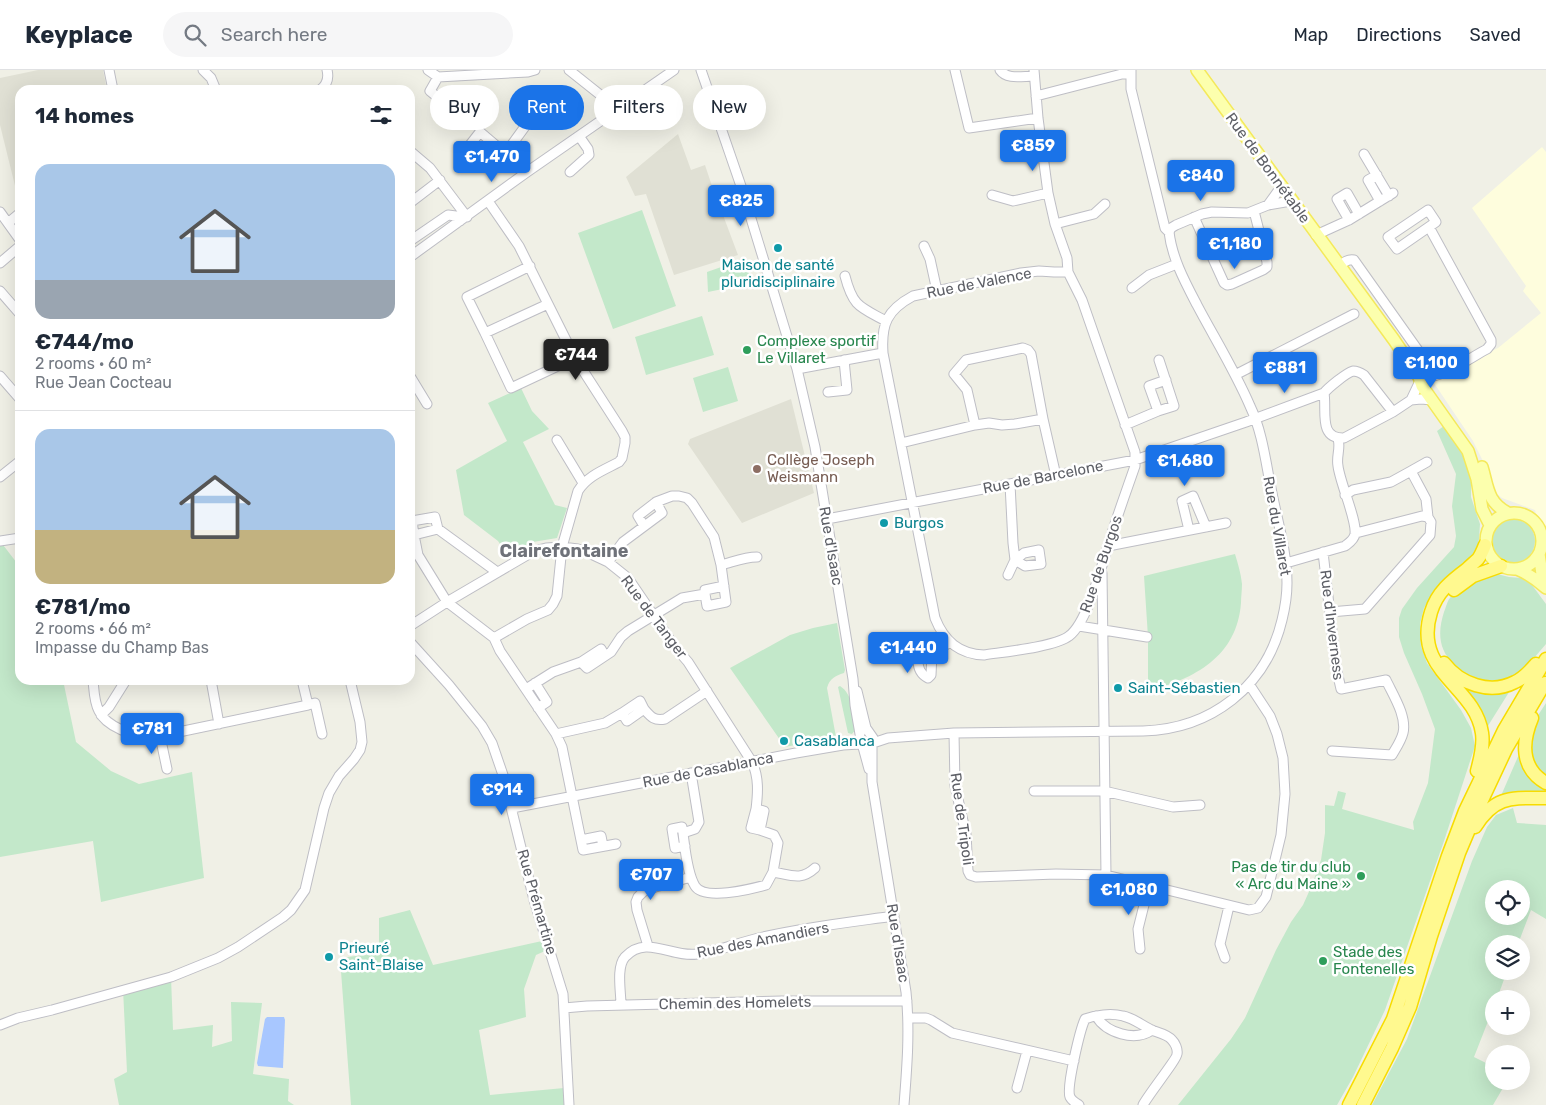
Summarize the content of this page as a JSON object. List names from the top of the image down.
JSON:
{
  "streets": {
    "main road": ["Rue de Bonnétable"],
    "street": [
      "Rue de Valence",
      "Rue de Barcelone",
      "Rue du Villaret",
      "Rue d'Isaac",
      "Rue de Burgos",
      "Rue de Tanger",
      "Rue d'Inverness",
      "Rue de Casablanca",
      "Rue de Tripoli",
      "Rue Prémartine",
      "Rue des Amandiers",
      "Chemin des Homelets"
    ]
  },
  "crossings": [
    ["Rue de Barcelone", "Rue du Villaret"],
    ["Rue de Barcelone", "Rue d'Isaac"],
    ["Rue de Barcelone", "Rue de Burgos"],
    ["Rue du Villaret", "Rue d'Isaac"],
    ["Rue du Villaret", "Rue de Casablanca"],
    ["Rue du Villaret", "Rue de Tripoli"],
    ["Rue d'Isaac", "Rue de Casablanca"],
    ["Rue d'Isaac", "Rue des Amandiers"],
    ["Rue d'Isaac", "Chemin des Homelets"],
    ["Rue de Tanger", "Rue de Casablanca"],
    ["Rue de Casablanca", "Rue Prémartine"],
    ["Rue Prémartine", "Chemin des Homelets"]
  ],
  "districts": ["Clairefontaine"],
  "places": [
    "Maison de santé pluridisciplinaire",
    "Complexe sportif Le Villaret",
    "Collège Joseph Weismann",
    "Burgos",
    "Saint-Sébastien",
    "Casablanca",
    "Pas de tir du club « Arc du Maine »",
    "Prieuré Saint-Blaise",
    "Stade des Fontenelles"
  ],
  "page": {
    "header": "Keyplace",
    "search": "Search here",
    "nav": ["Map", "Directions", "Saved"],
    "chip": [
      "Buy",
      "Rent",
      "Filters",
      "New"
    ],
    "heading": "14 homes",
    "price": [
      "€859",
      "€1,470",
      "€840",
      "€825",
      "€1,180",
      "€744",
      "€1,100",
      "€881",
      "€1,680",
      "€1,440",
      "€781",
      "€914",
      "€707",
      "€1,080"
    ],
    "list": [
      {
        "name": "€744/mo",
        "note": "2 rooms · 60 m² · Rue Jean Cocteau"
      },
      {
        "name": "€781/mo",
        "note": "2 rooms · 66 m² · Impasse du Champ Bas"
      }
    ],
    "map_buttons": ["+", "−"]
  }
}
